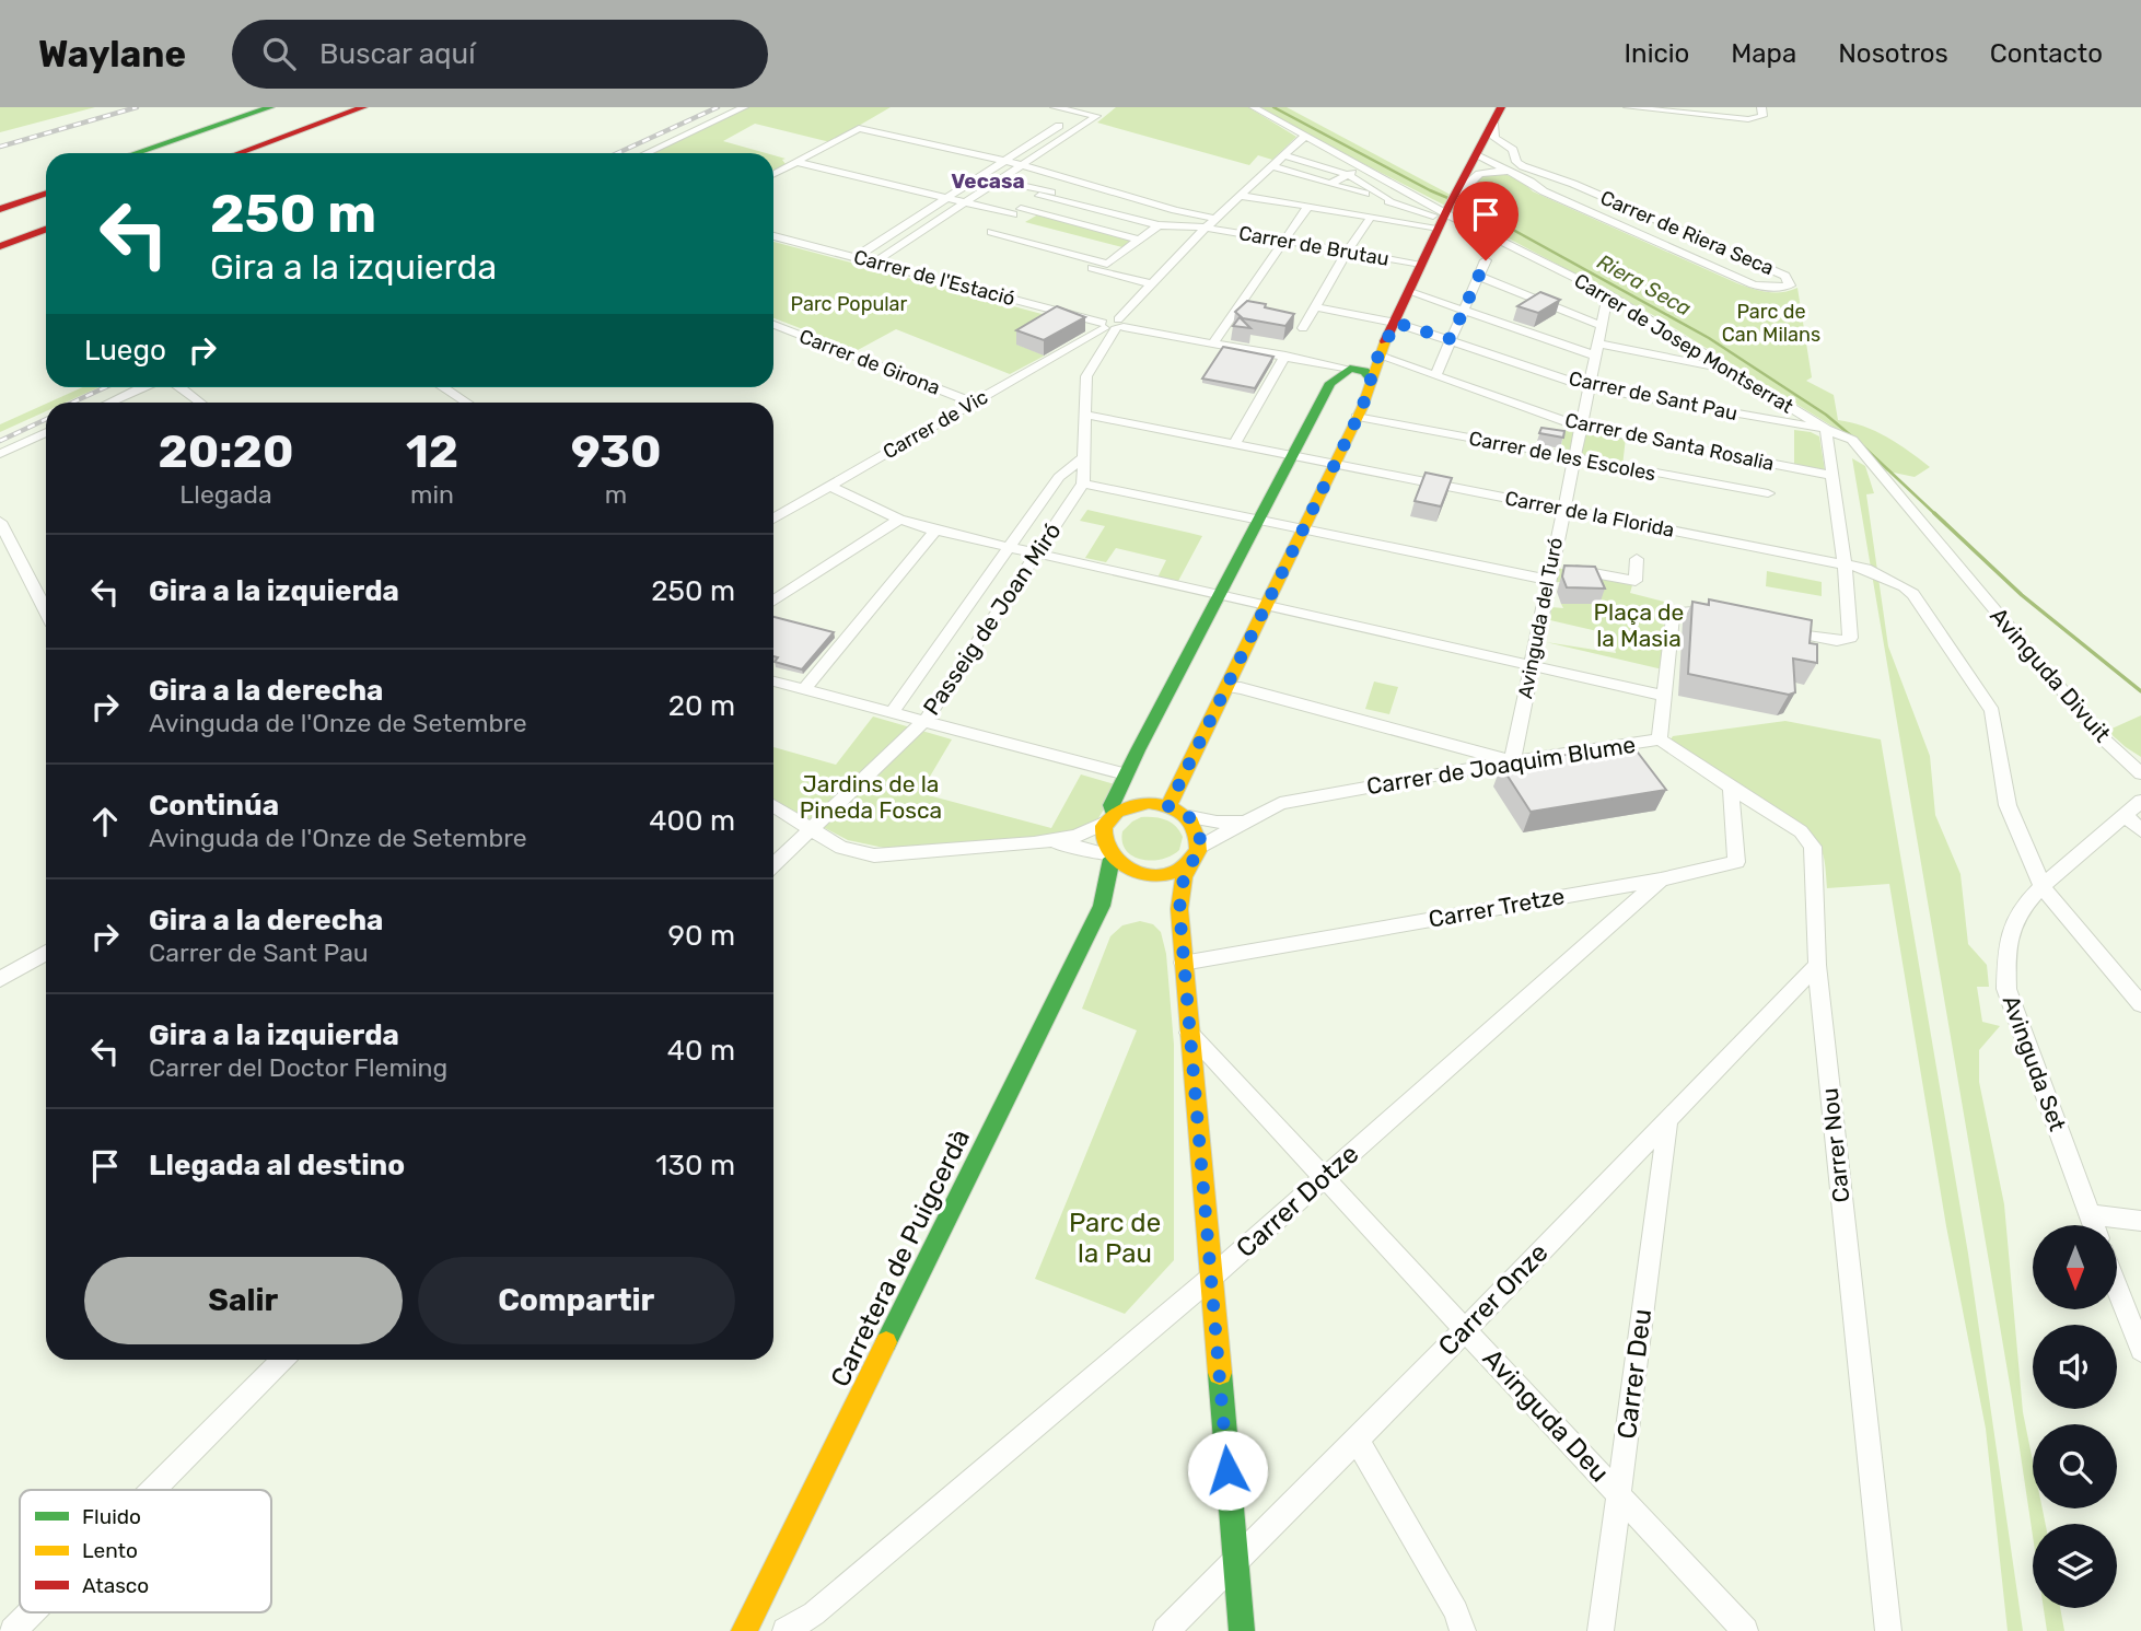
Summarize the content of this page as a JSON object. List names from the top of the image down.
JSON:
{
  "streets": {
    "main road": ["Carretera de Puigcerdà"],
    "street": [
      "Carrer de Riera Seca",
      "Carrer de Brutau",
      "Carrer de l'Estació",
      "Carrer de Josep Montserrat",
      "Carrer de Girona",
      "Carrer de Sant Pau",
      "Carrer de Vic",
      "Carrer de Santa Rosalia",
      "Carrer de les Escoles",
      "Carrer de la Florida",
      "Avinguda del Turó",
      "Passeig de Joan Miró",
      "Avinguda Divuit",
      "Carrer de Joaquim Blume",
      "Carrer Tretze",
      "Avinguda Set",
      "Carrer Nou",
      "Carrer Dotze",
      "Carrer Onze",
      "Carrer Deu",
      "Avinguda Deu"
    ]
  },
  "crossings": [
    ["Carrer de l'Estació", "Carrer de Vic"],
    ["Carrer de Josep Montserrat", "Carrer de Sant Pau"],
    ["Carrer de Josep Montserrat", "Avinguda del Turó"],
    ["Carrer de Josep Montserrat", "Avinguda Divuit"],
    ["Carrer de Girona", "Carrer de Vic"],
    ["Carrer de Sant Pau", "Avinguda del Turó"],
    ["Carrer de Santa Rosalia", "Avinguda del Turó"],
    ["Carrer de les Escoles", "Avinguda del Turó"],
    ["Carrer de la Florida", "Avinguda del Turó"],
    ["Carrer de la Florida", "Avinguda Set"],
    ["Avinguda del Turó", "Carrer de Joaquim Blume"],
    ["Carrer de Joaquim Blume", "Carrer Nou"],
    ["Carrer de Joaquim Blume", "Carretera de Puigcerdà"],
    ["Carrer Tretze", "Carrer Nou"],
    ["Carrer Tretze", "Carrer Dotze"],
    ["Carrer Nou", "Carrer Onze"],
    ["Carrer Dotze", "Avinguda Deu"],
    ["Carrer Onze", "Carrer Deu"],
    ["Carrer Onze", "Avinguda Deu"],
    ["Carrer Deu", "Avinguda Deu"]
  ],
  "districts": ["Vecasa"],
  "water": ["Riera Seca"],
  "parks": [
    "Parc Popular",
    "Parc de Can Milans",
    "Plaça de la Masia",
    "Jardins de la Pineda Fosca",
    "Parc de la Pau"
  ],
  "legend": ["Fluido", "Lento", "Atasco"],
  "north": "bottom",
  "page": {
    "header": "Waylane",
    "search": "Buscar aquí",
    "nav": [
      "Inicio",
      "Mapa",
      "Nosotros",
      "Contacto"
    ],
    "turn": ["250 m", "Gira a la izquierda"],
    "then": "Luego",
    "eta": [
      "20:20",
      "Llegada",
      "12",
      "min",
      "930",
      "m"
    ],
    "list": [
      {
        "name": "Gira a la izquierda",
        "value": "250 m"
      },
      {
        "name": "Gira a la derecha",
        "note": "Avinguda de l'Onze de Setembre",
        "value": "20 m"
      },
      {
        "name": "Continúa",
        "note": "Avinguda de l'Onze de Setembre",
        "value": "400 m"
      },
      {
        "name": "Gira a la derecha",
        "note": "Carrer de Sant Pau",
        "value": "90 m"
      },
      {
        "name": "Gira a la izquierda",
        "note": "Carrer del Doctor Fleming",
        "value": "40 m"
      },
      {
        "name": "Llegada al destino",
        "value": "130 m"
      }
    ],
    "buttons": ["Salir", "Compartir"]
  }
}
